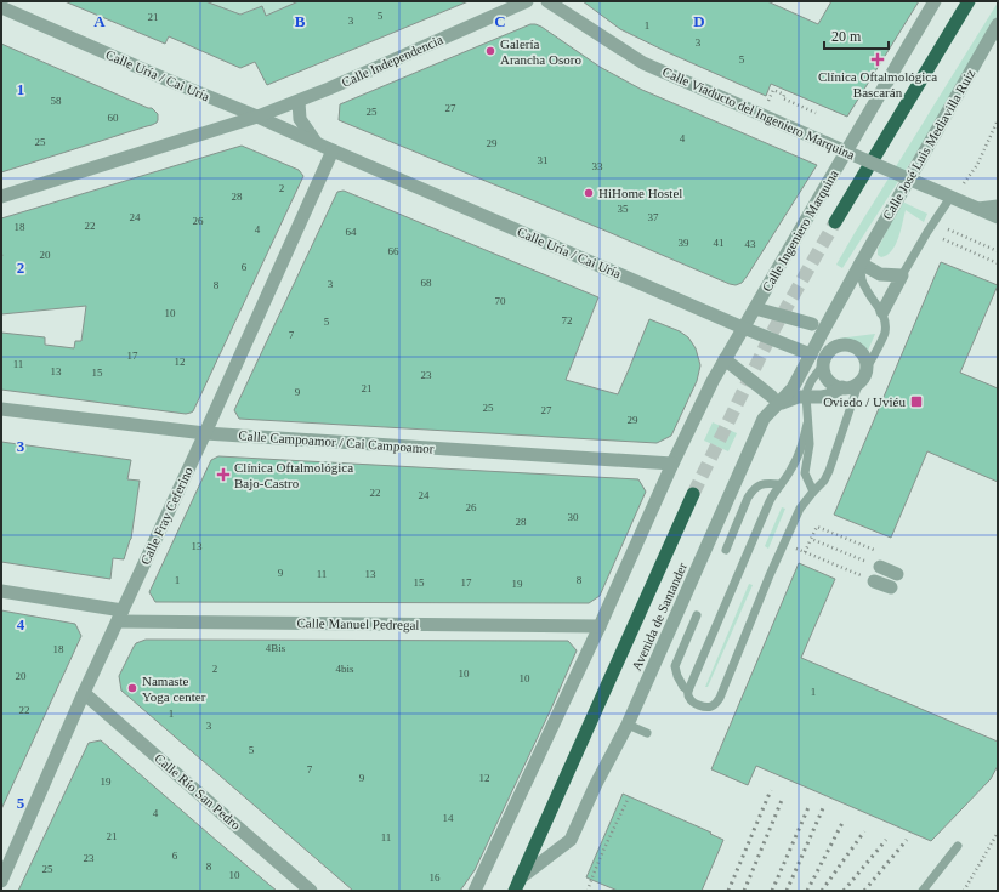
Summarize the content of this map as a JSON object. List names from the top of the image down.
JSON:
{
  "streets": {
    "highway": ["Avenida de Santander"],
    "street": [
      "Calle Independencia",
      "Calle Uría / Cai Uría",
      "Calle Viaducto del Ingeniero Marquina",
      "Calle José Luis Mediavilla Ruiz",
      "Calle Ingeniero Marquina",
      "Calle Campoamor / Cai Campoamor",
      "Calle Fray Ceferino",
      "Calle Manuel Pedregal",
      "Calle Río San Pedro"
    ]
  },
  "crossings": [
    ["Calle Independencia", "Calle Uría / Cai Uría"],
    ["Calle Uría / Cai Uría", "Calle José Luis Mediavilla Ruiz"],
    ["Calle Uría / Cai Uría", "Calle Ingeniero Marquina"],
    ["Calle Uría / Cai Uría", "Calle Fray Ceferino"],
    ["Calle Uría / Cai Uría", "Avenida de Santander"],
    ["Calle José Luis Mediavilla Ruiz", "Avenida de Santander"],
    ["Calle Ingeniero Marquina", "Calle Campoamor / Cai Campoamor"],
    ["Calle Campoamor / Cai Campoamor", "Calle Fray Ceferino"],
    ["Calle Fray Ceferino", "Calle Manuel Pedregal"],
    ["Calle Fray Ceferino", "Calle Río San Pedro"]
  ],
  "places": {
    "other": ["Galería Arancha Osoro", "HiHome Hostel", "Namaste Yoga center"],
    "health": ["Clínica Oftalmológica Bascarán", "Clínica Oftalmológica Bajo-Castro"],
    "transit": ["Oviedo / Uviéu"]
  },
  "house_numbers": [
    "5",
    "21",
    "3",
    "1",
    "3",
    "5",
    "58",
    "27",
    "25",
    "60",
    "4",
    "25",
    "29",
    "31",
    "33",
    "2",
    "28",
    "35",
    "24",
    "37",
    "26",
    "22",
    "18",
    "4",
    "64",
    "39",
    "41",
    "43",
    "66",
    "20",
    "6",
    "68",
    "3",
    "8",
    "70",
    "10",
    "72",
    "5",
    "7",
    "17",
    "12",
    "11",
    "13",
    "15",
    "23",
    "21",
    "9",
    "25",
    "27",
    "29",
    "22",
    "24",
    "26",
    "30",
    "28",
    "13",
    "9",
    "11",
    "13",
    "1",
    "8",
    "15",
    "17",
    "19",
    "4Bis",
    "18",
    "2",
    "4bis",
    "10",
    "20",
    "10",
    "1",
    "22",
    "1",
    "3",
    "5",
    "7",
    "9",
    "12",
    "19",
    "4",
    "14",
    "21",
    "11",
    "6",
    "23",
    "8",
    "25",
    "10",
    "16"
  ],
  "scale_bar": "20 m",
  "grid": {
    "columns": [
      "A",
      "B",
      "C",
      "D"
    ],
    "rows": [
      "1",
      "2",
      "3",
      "4",
      "5"
    ]
  }
}
